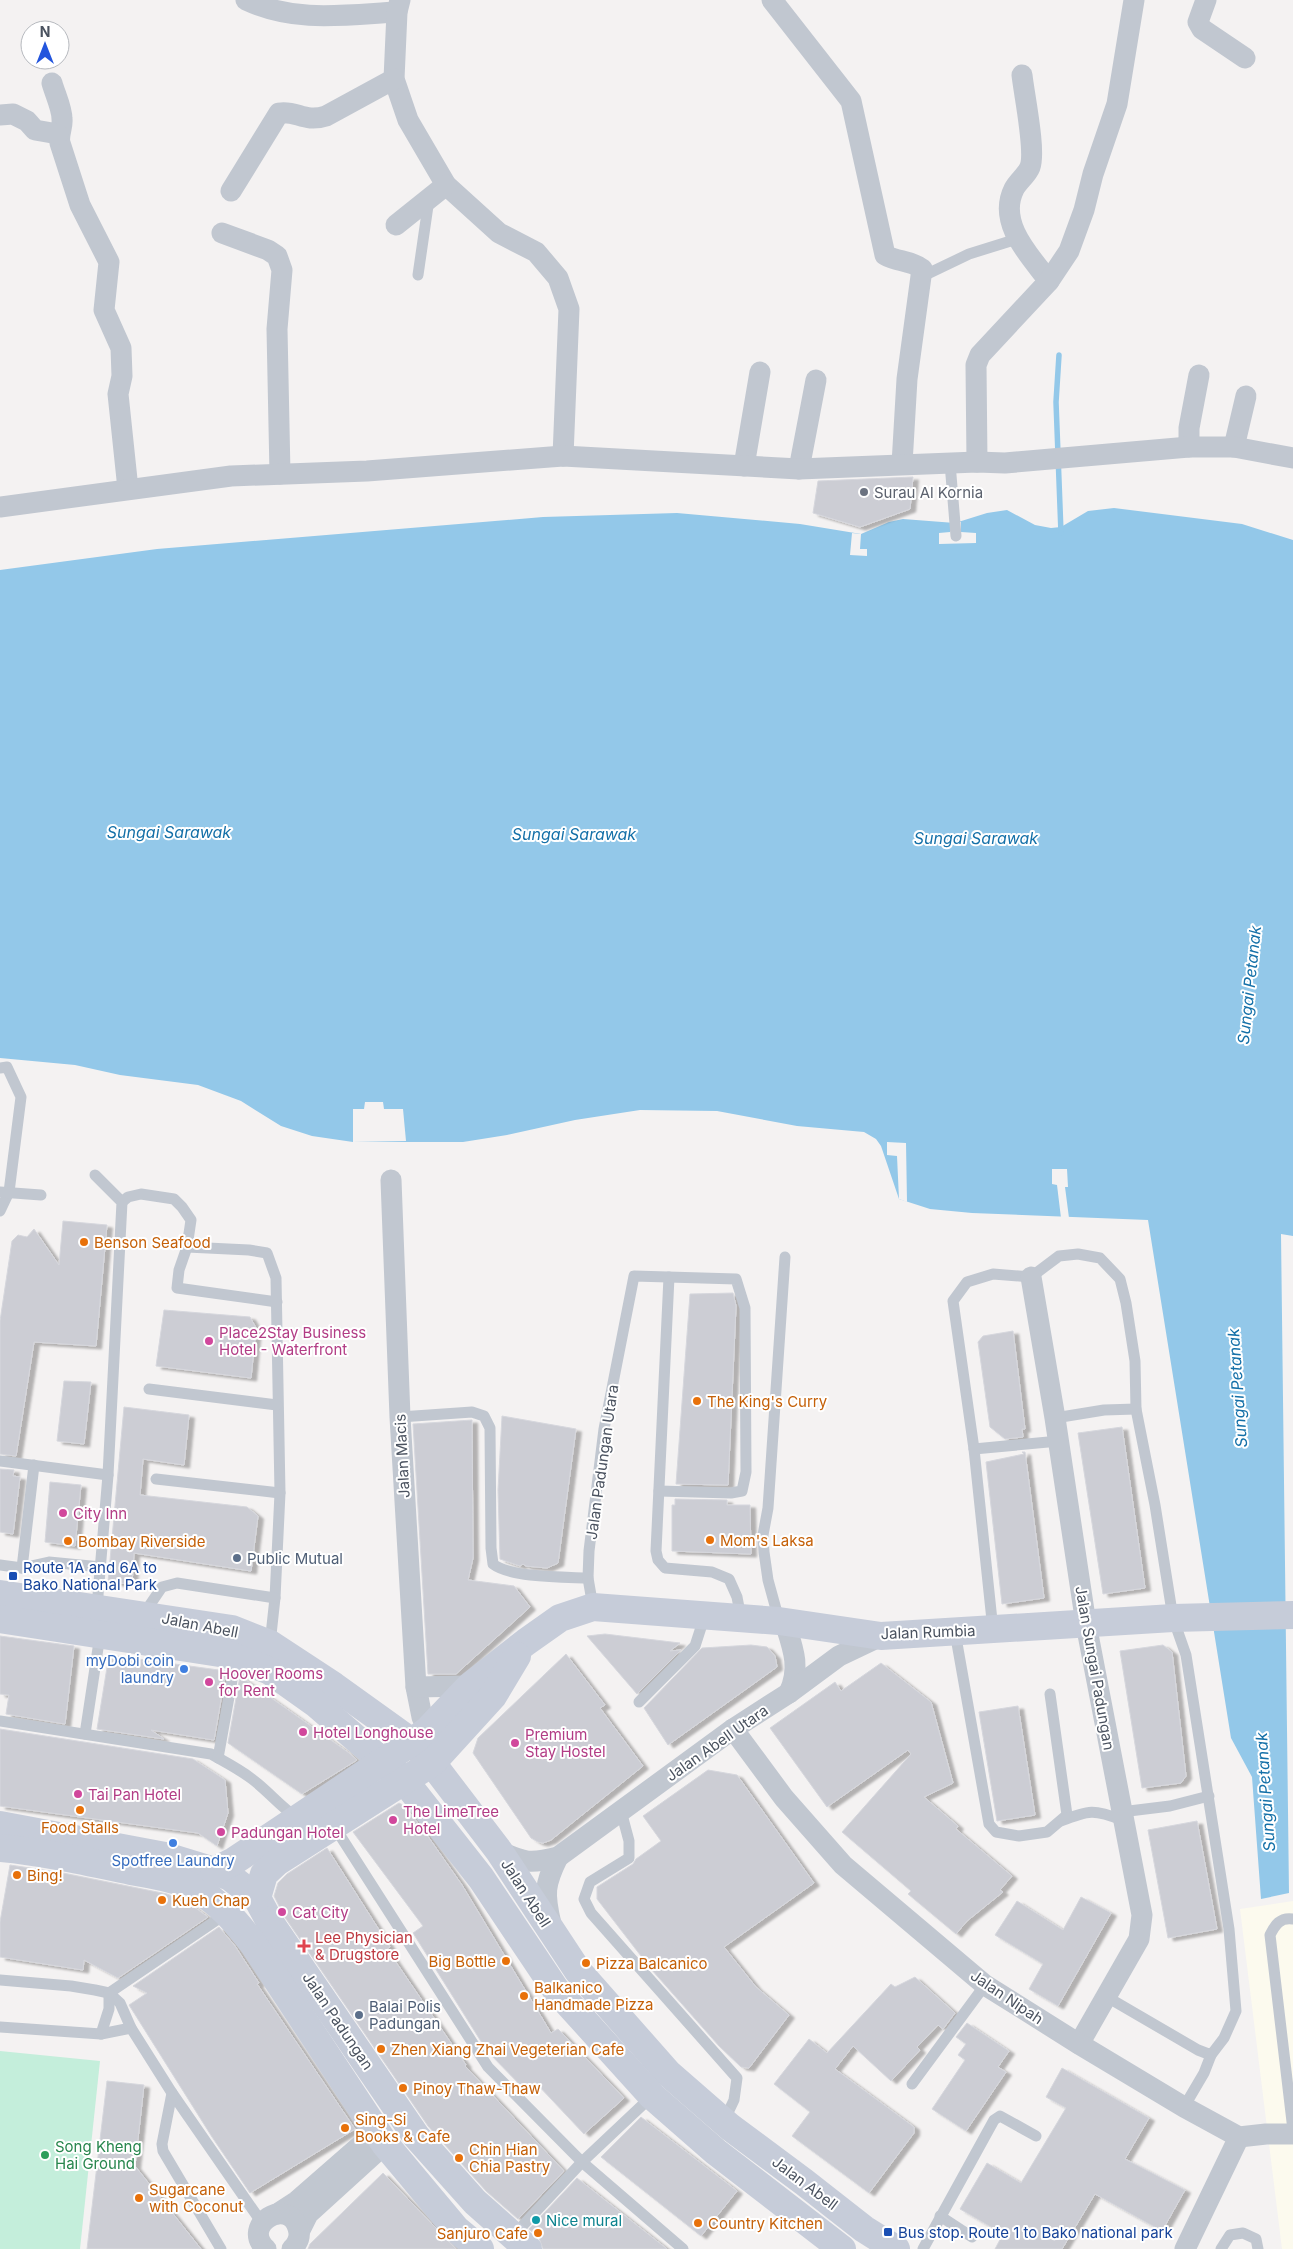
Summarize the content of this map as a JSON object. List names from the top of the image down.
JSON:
{
  "streets": {
    "main road": ["Jalan Abell", "Jalan Rumbia", "Jalan Padungan"],
    "street": [
      "Jalan Macis",
      "Jalan Sungai Padungan",
      "Jalan Abell Utara",
      "Jalan Nipah"
    ],
    "lane": ["Jalan Padungan Utara"]
  },
  "crossings": [
    ["Jalan Macis", "Jalan Abell"],
    ["Jalan Padungan Utara", "Jalan Rumbia"],
    ["Jalan Rumbia", "Jalan Sungai Padungan"],
    ["Jalan Rumbia", "Jalan Abell Utara"],
    ["Jalan Sungai Padungan", "Jalan Nipah"],
    ["Jalan Abell Utara", "Jalan Nipah"]
  ],
  "water": ["Sungai Sarawak", "Sungai Petanak"],
  "places": {
    "other": [
      "Surau Al Kornia",
      "Benson Seafood",
      "Place2Stay Business Hotel - Waterfront",
      "The King's Curry",
      "City Inn",
      "Mom's Laksa",
      "Bombay Riverside",
      "Public Mutual",
      "myDobi coin laundry",
      "Hoover Rooms for Rent",
      "Hotel Longhouse",
      "Premium Stay Hostel",
      "Tai Pan Hotel",
      "Food Stalls",
      "The LimeTree Hotel",
      "Padungan Hotel",
      "Spotfree Laundry",
      "Bing!",
      "Kueh Chap",
      "Cat City",
      "Big Bottle",
      "Pizza Balcanico",
      "Balkanico Handmade Pizza",
      "Balai Polis Padungan",
      "Zhen Xiang Zhai Vegeterian Cafe",
      "Pinoy Thaw-Thaw",
      "Sing-Si Books & Cafe",
      "Song Kheng Hai Ground",
      "Chin Hian Chia Pastry",
      "Sugarcane with Coconut",
      "Nice mural",
      "Country Kitchen",
      "Sanjuro Cafe"
    ],
    "transit": ["Route 1A and 6A to Bako National Park", "Bus stop. Route 1 to Bako national park"],
    "health": ["Lee Physician & Drugstore"]
  },
  "north": "top"
}
